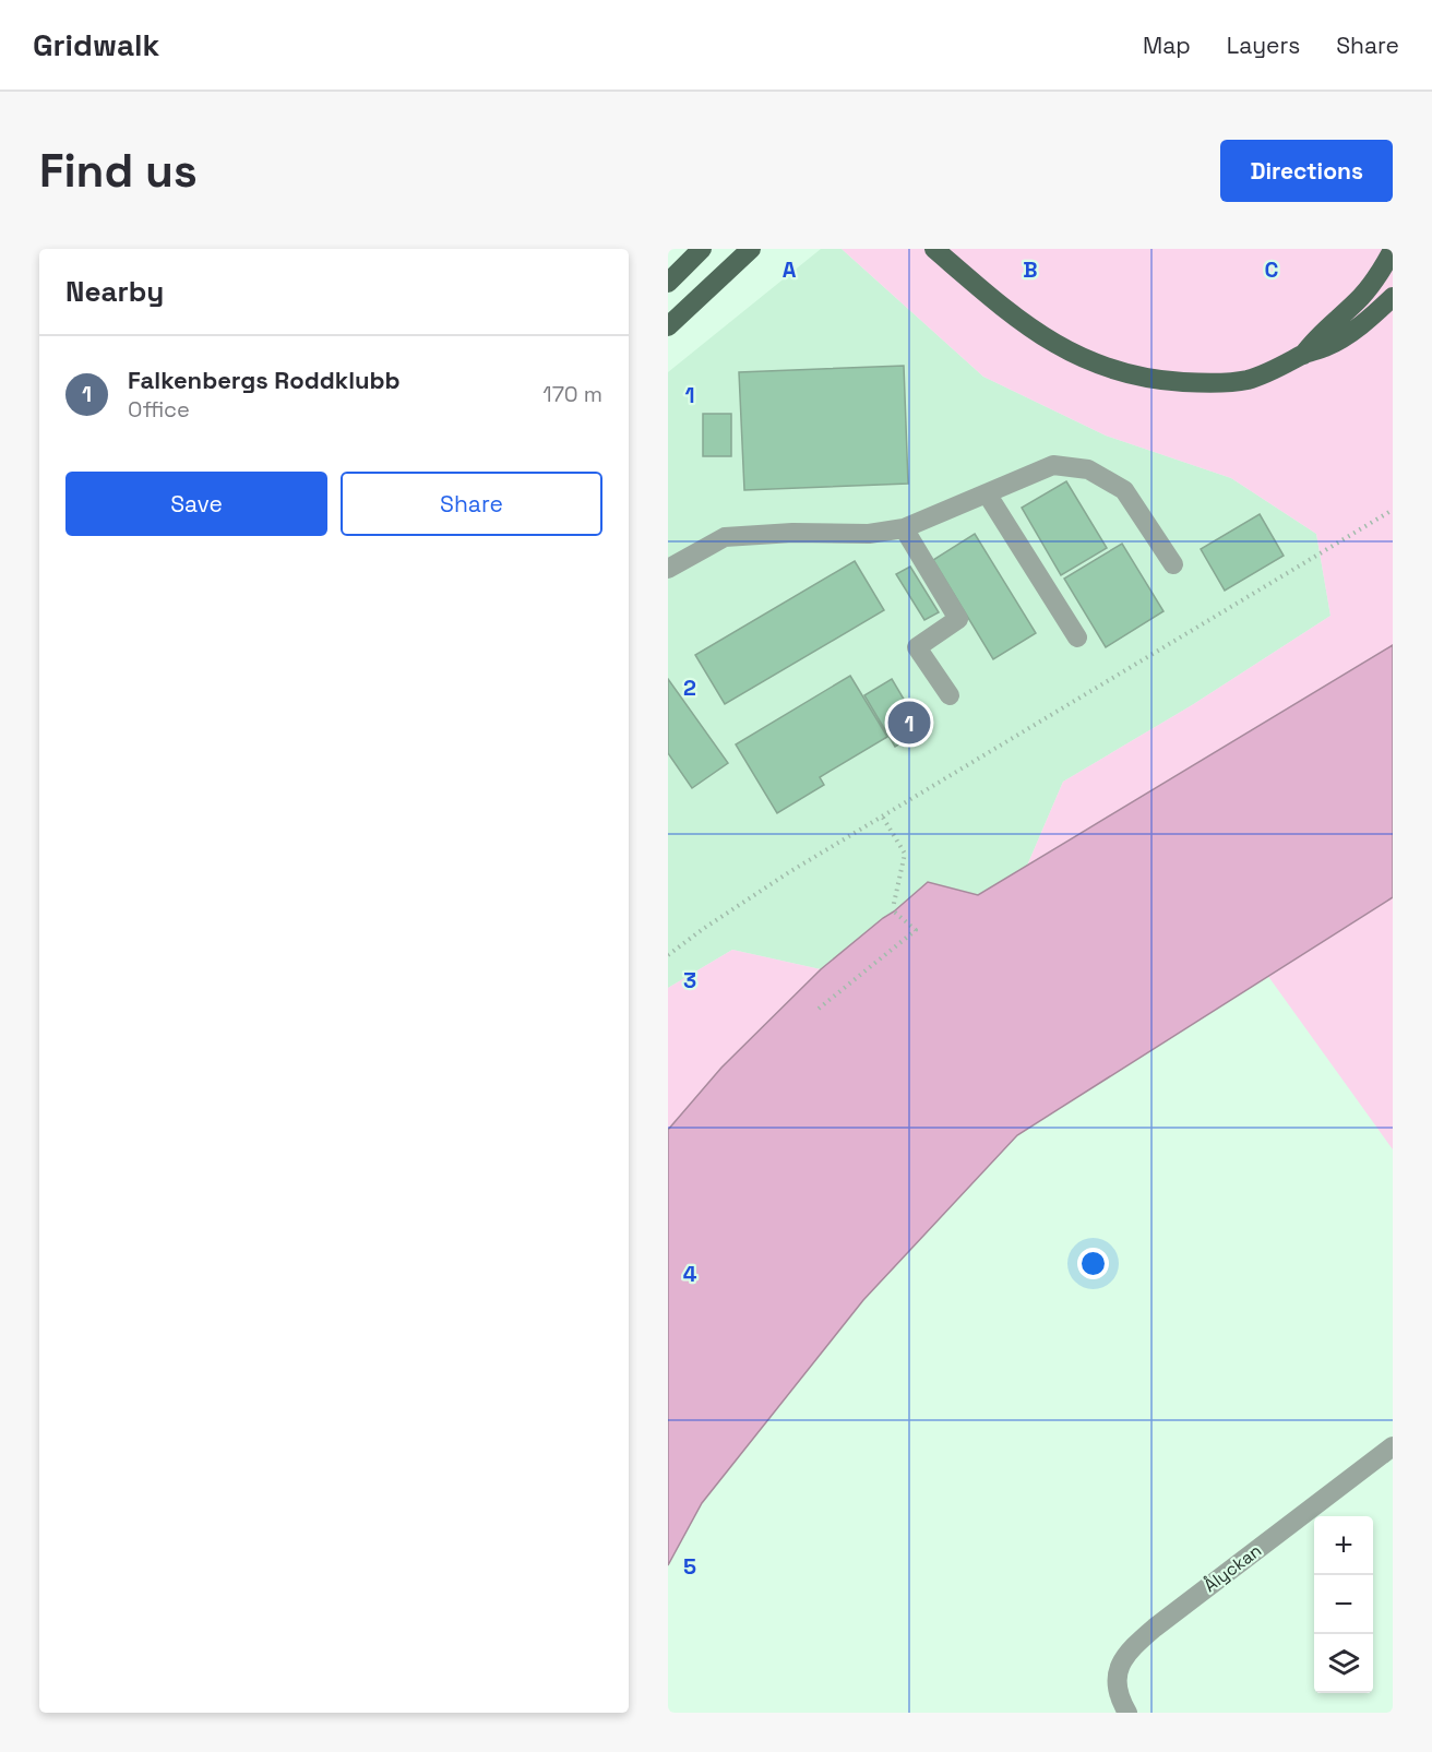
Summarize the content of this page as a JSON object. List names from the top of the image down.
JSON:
{
  "streets": {
    "lane": ["Ålyckan"]
  },
  "page": {
    "header": "Gridwalk",
    "nav": ["Map", "Layers", "Share"],
    "buttons": [
      "Directions",
      ["Save", "Share"]
    ],
    "title": "Find us",
    "heading": "Nearby",
    "list": [
      {
        "mark": "1",
        "name": "Falkenbergs Roddklubb",
        "note": "Office",
        "value": "170 m"
      }
    ],
    "pins": "1",
    "map_buttons": ["+", "−"]
  },
  "grid": {
    "columns": ["A", "B", "C"],
    "rows": [
      "1",
      "2",
      "3",
      "4",
      "5"
    ]
  }
}
